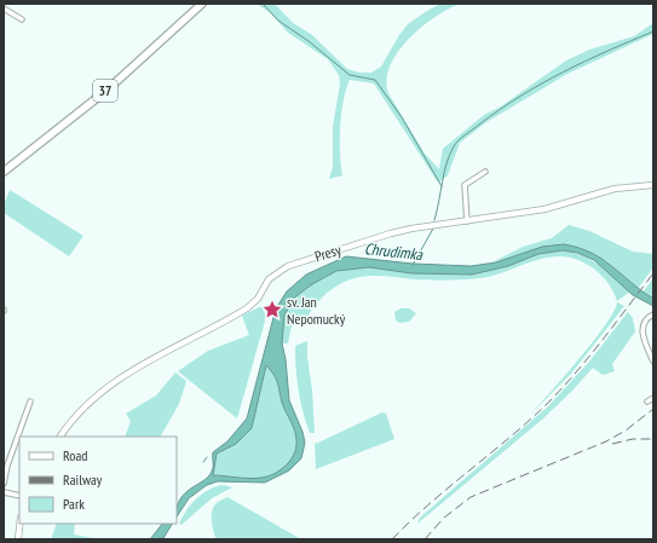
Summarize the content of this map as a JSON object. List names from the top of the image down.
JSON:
{
  "streets": {
    "main road": ["37"],
    "street": ["Presy"]
  },
  "water": ["Chrudimka"],
  "places": {
    "place": ["sv. Jan Nepomucký"]
  },
  "legend": ["Road", "Railway", "Park"]
}
